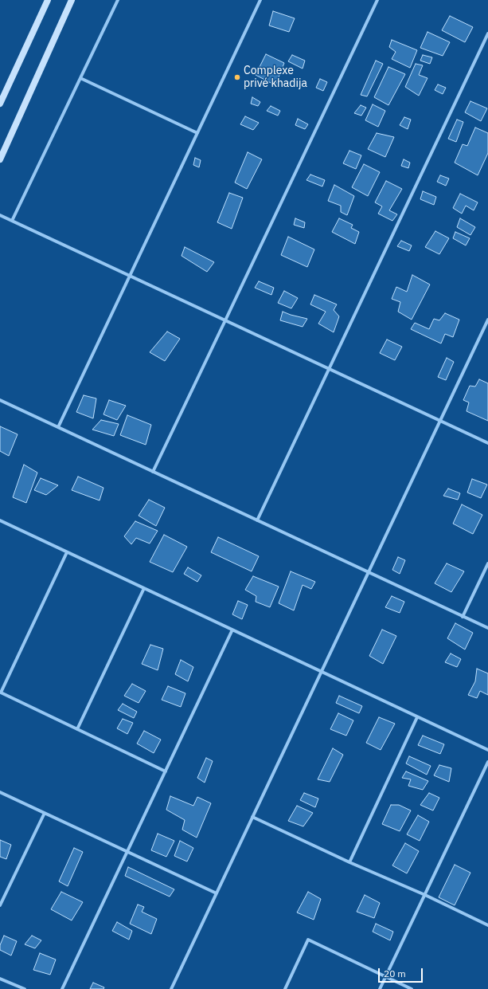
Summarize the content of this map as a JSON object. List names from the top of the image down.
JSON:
{
  "places": ["Complexe privé khadija"],
  "scale_bar": "20 m"
}
